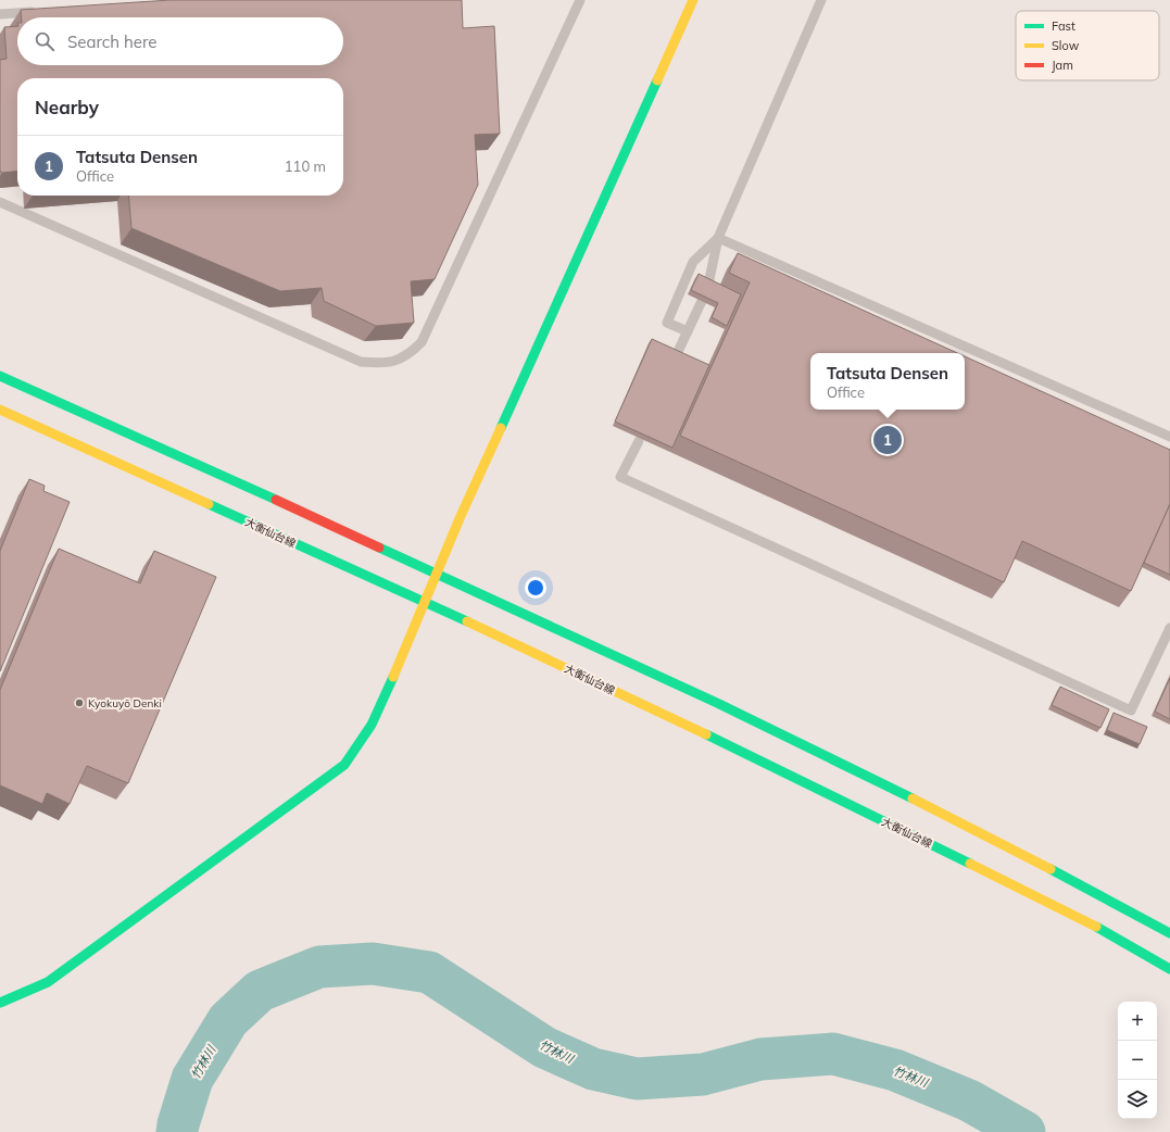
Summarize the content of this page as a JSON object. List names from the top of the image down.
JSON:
{
  "streets": {
    "main road": ["大衡仙台線"]
  },
  "water": ["竹林川"],
  "places": ["Kyokuyō Denki"],
  "legend": ["Fast", "Slow", "Jam"],
  "page": {
    "search": "Search here",
    "heading": "Nearby",
    "list": [
      {
        "mark": "1",
        "name": "Tatsuta Densen",
        "note": "Office",
        "value": "110 m"
      }
    ],
    "popup": ["Tatsuta Densen", "Office"],
    "pins": "1",
    "map_buttons": ["+", "−"]
  }
}
